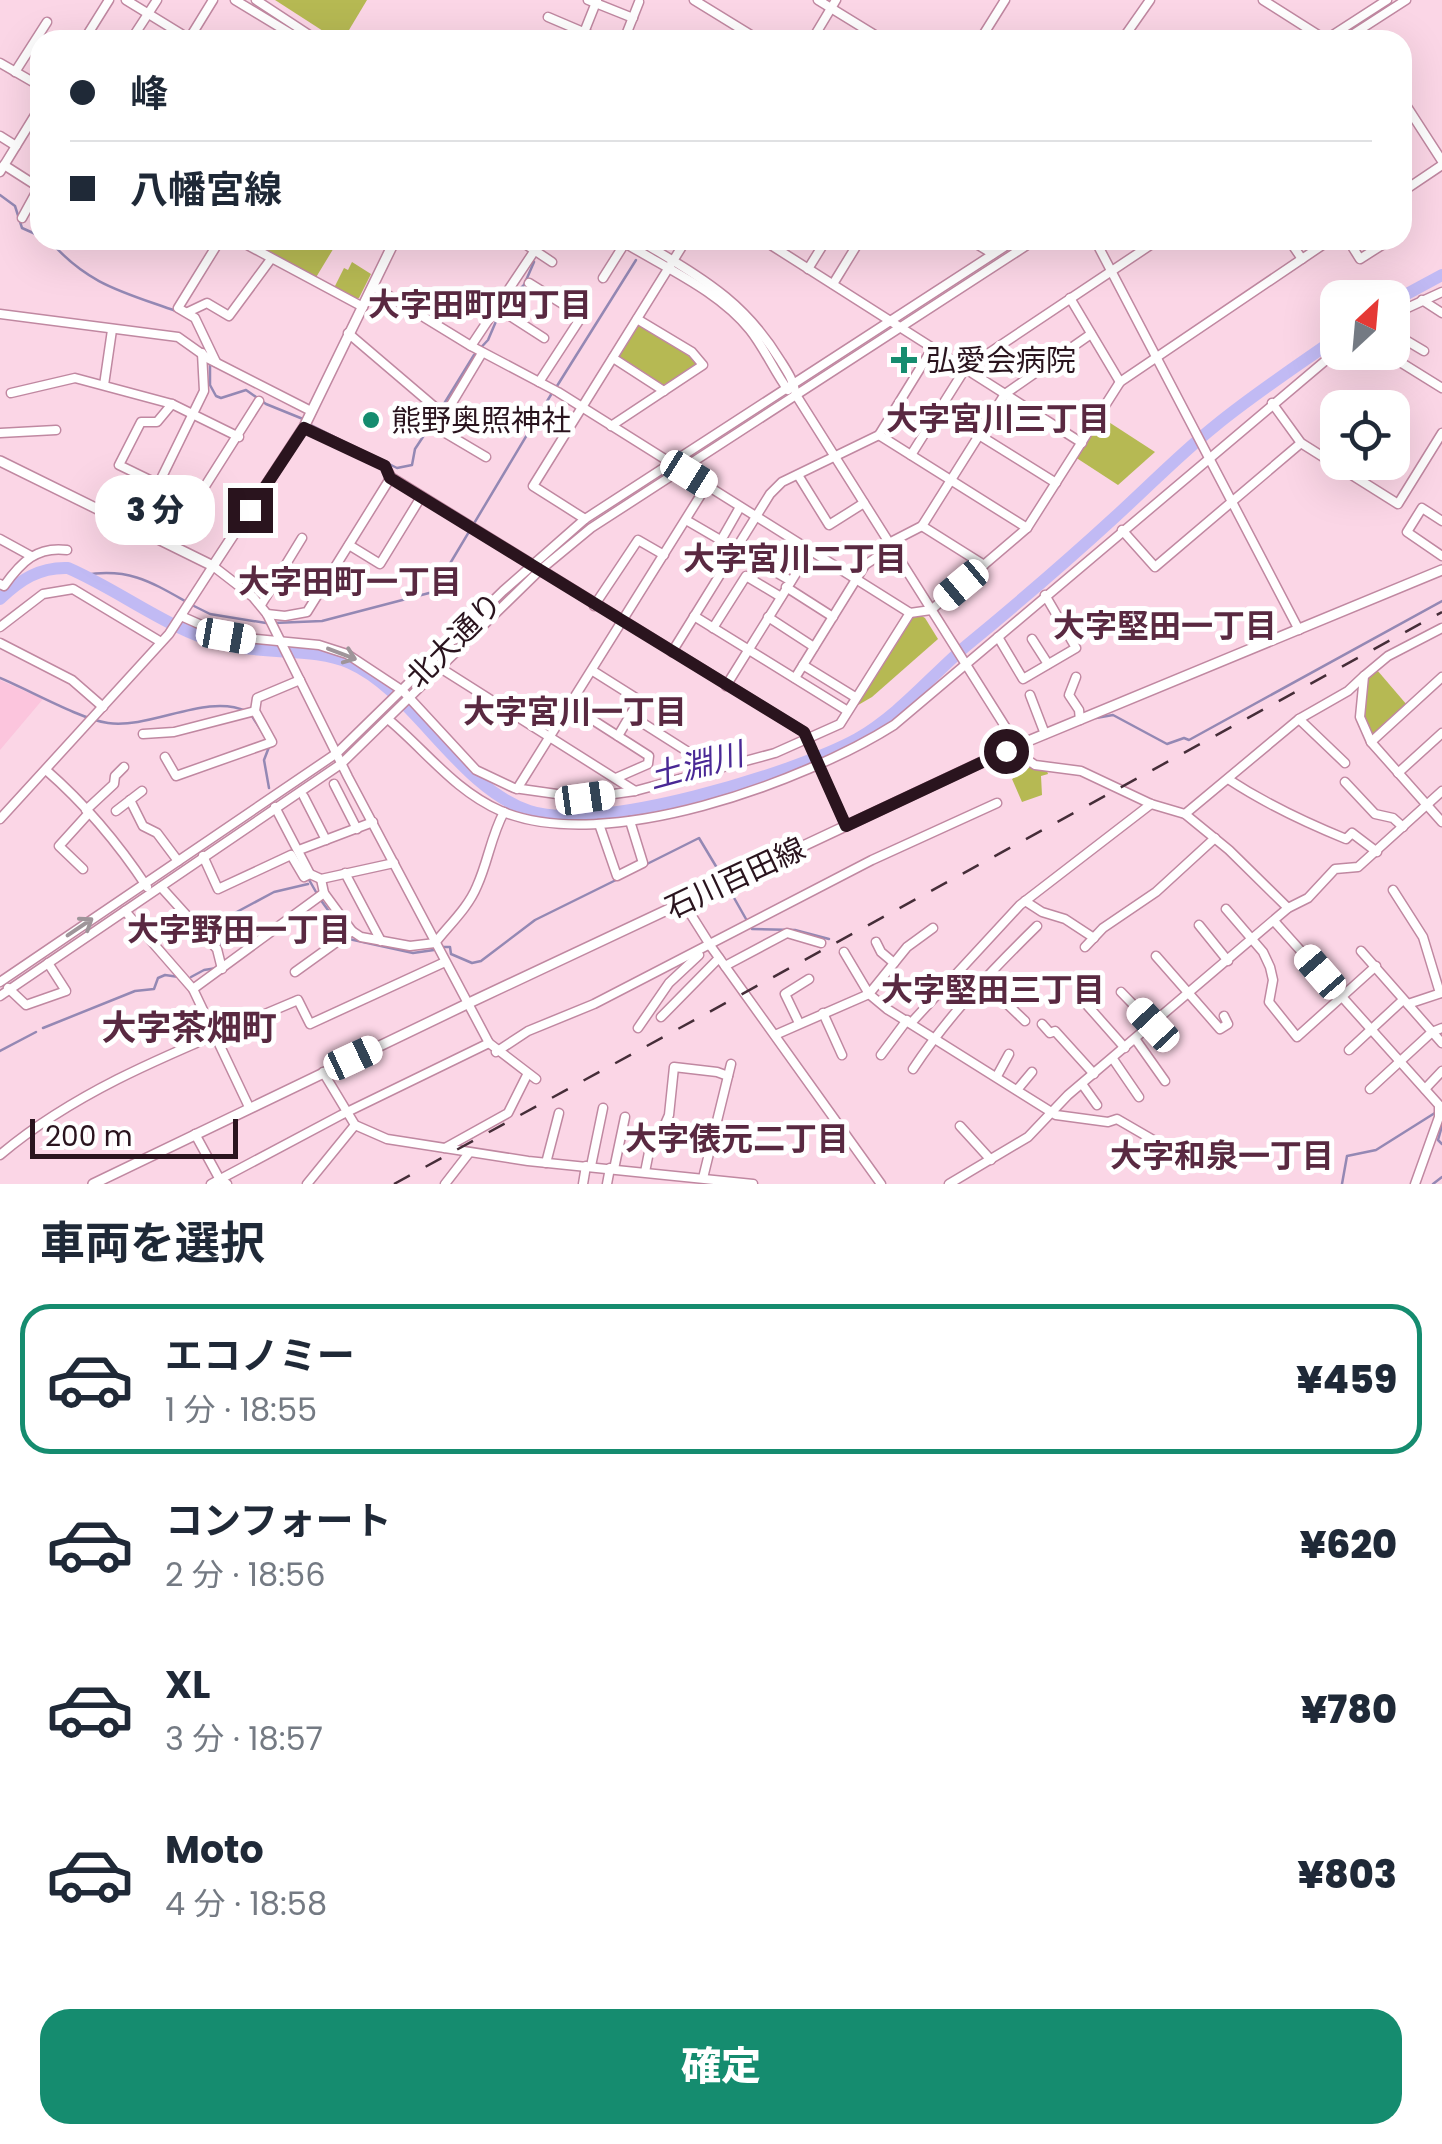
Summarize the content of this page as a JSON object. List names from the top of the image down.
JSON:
{
  "streets": {
    "main road": ["石川百田線"],
    "street": ["北大通り"]
  },
  "districts": [
    "大字田町四丁目",
    "大字宮川三丁目",
    "大字宮川二丁目",
    "大字田町一丁目",
    "大字堅田一丁目",
    "大字宮川一丁目",
    "大字野田一丁目",
    "大字堅田三丁目",
    "大字茶畑町",
    "大字俵元二丁目",
    "大字和泉一丁目"
  ],
  "water": ["土淵川"],
  "places": {
    "health": ["弘愛会病院"],
    "other": ["熊野奥照神社"]
  },
  "scale_bar": "200 m",
  "north": "top right",
  "page": {
    "banner": ["峰", "八幡宮線"],
    "bubble": "3 分",
    "scale": "200 m",
    "heading": "車両を選択",
    "list": [
      {
        "name": "エコノミー",
        "note": "1 分 · 18:55",
        "value": "¥459"
      },
      {
        "name": "コンフォート",
        "note": "2 分 · 18:56",
        "value": "¥620"
      },
      {
        "name": "XL",
        "note": "3 分 · 18:57",
        "value": "¥780"
      },
      {
        "name": "Moto",
        "note": "4 分 · 18:58",
        "value": "¥803"
      }
    ],
    "buttons": "確定"
  }
}
